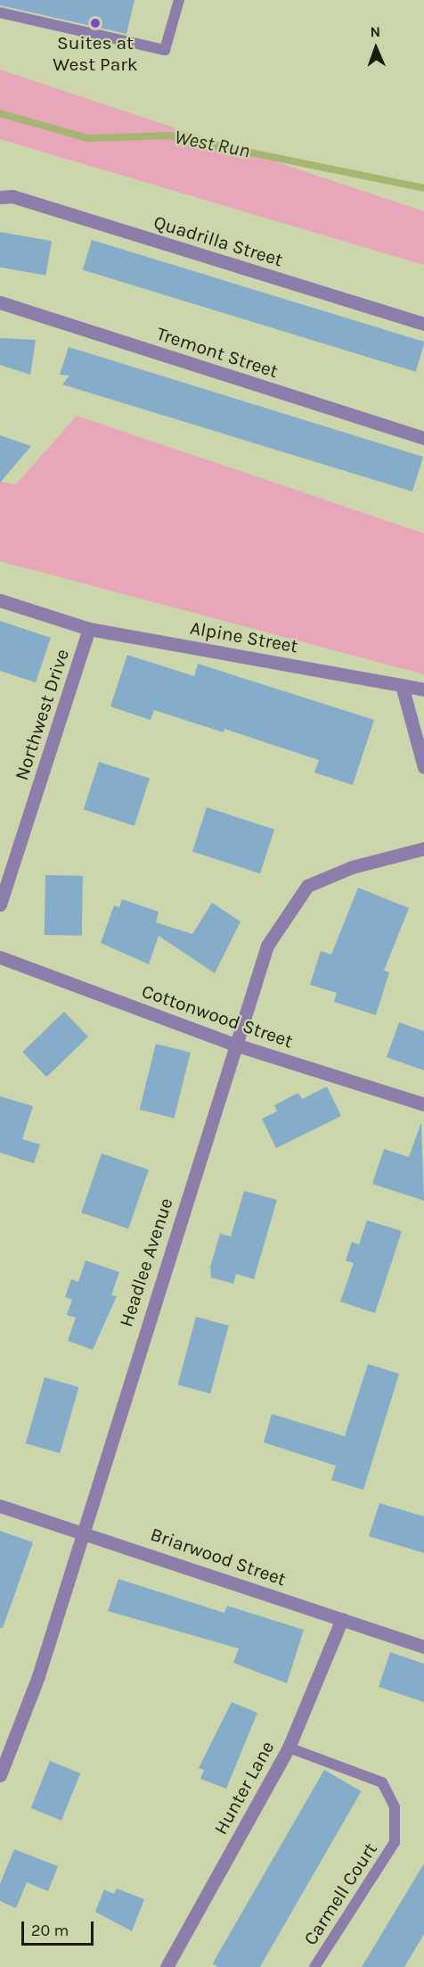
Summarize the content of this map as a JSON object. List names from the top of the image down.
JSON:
{
  "streets": {
    "street": [
      "Quadrilla Street",
      "Tremont Street",
      "Alpine Street",
      "Northwest Drive",
      "Cottonwood Street",
      "Headlee Avenue",
      "Briarwood Street",
      "Hunter Lane"
    ],
    "lane": ["Carmell Court"]
  },
  "crossings": [
    ["Alpine Street", "Northwest Drive"],
    ["Cottonwood Street", "Headlee Avenue"],
    ["Headlee Avenue", "Briarwood Street"],
    ["Briarwood Street", "Hunter Lane"],
    ["Hunter Lane", "Carmell Court"]
  ],
  "water": ["West Run"],
  "places": ["Suites at West Park"],
  "scale_bar": "20 m",
  "north": "top"
}
